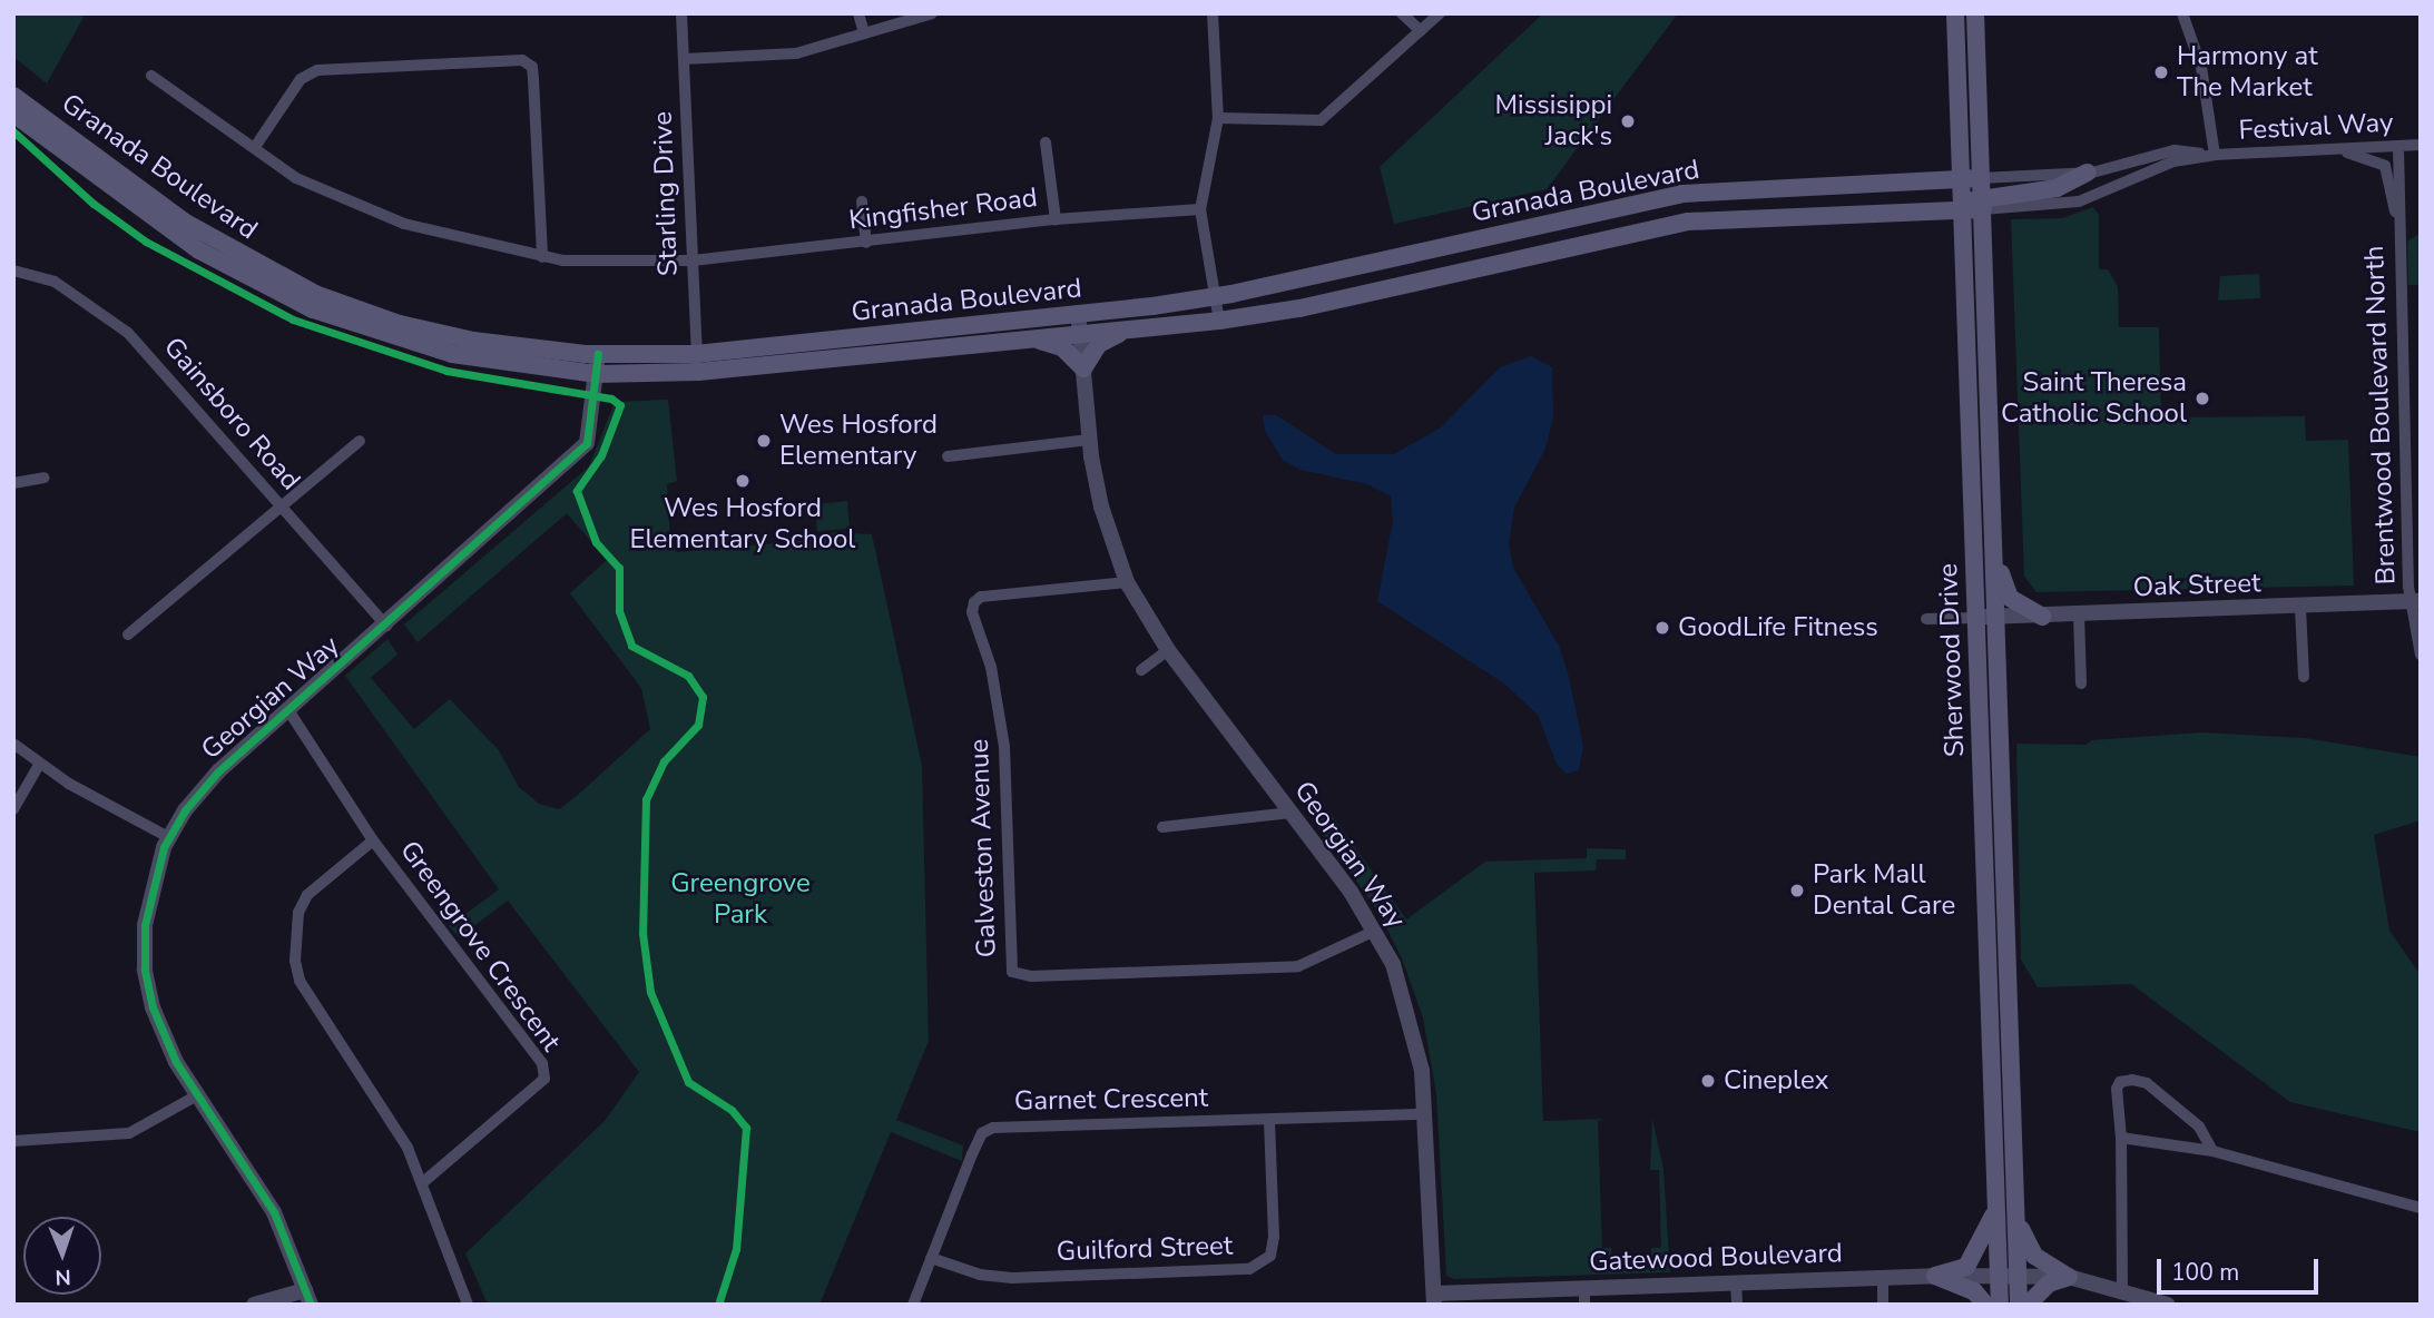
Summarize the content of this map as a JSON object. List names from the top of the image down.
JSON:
{
  "streets": {
    "main road": ["Granada Boulevard", "Sherwood Drive"],
    "street": [
      "Festival Way",
      "Starling Drive",
      "Kingfisher Road",
      "Gainsboro Road",
      "Brentwood Boulevard North",
      "Oak Street",
      "Georgian Way",
      "Galveston Avenue",
      "Greengrove Crescent",
      "Garnet Crescent",
      "Guilford Street",
      "Gatewood Boulevard"
    ]
  },
  "crossings": [
    ["Festival Way", "Granada Boulevard"],
    ["Festival Way", "Sherwood Drive"],
    ["Granada Boulevard", "Starling Drive"],
    ["Granada Boulevard", "Sherwood Drive"],
    ["Granada Boulevard", "Georgian Way"],
    ["Starling Drive", "Kingfisher Road"],
    ["Gainsboro Road", "Georgian Way"],
    ["Brentwood Boulevard North", "Oak Street"],
    ["Oak Street", "Sherwood Drive"],
    ["Sherwood Drive", "Gatewood Boulevard"],
    ["Georgian Way", "Galveston Avenue"],
    ["Georgian Way", "Greengrove Crescent"],
    ["Georgian Way", "Garnet Crescent"],
    ["Georgian Way", "Gatewood Boulevard"],
    ["Garnet Crescent", "Guilford Street"]
  ],
  "parks": ["Greengrove Park"],
  "places": [
    "Harmony at The Market",
    "Missisippi Jack's",
    "Saint Theresa Catholic School",
    "Wes Hosford Elementary",
    "Wes Hosford Elementary School",
    "GoodLife Fitness",
    "Park Mall Dental Care",
    "Cineplex"
  ],
  "scale_bar": "100 m",
  "north": "bottom"
}
